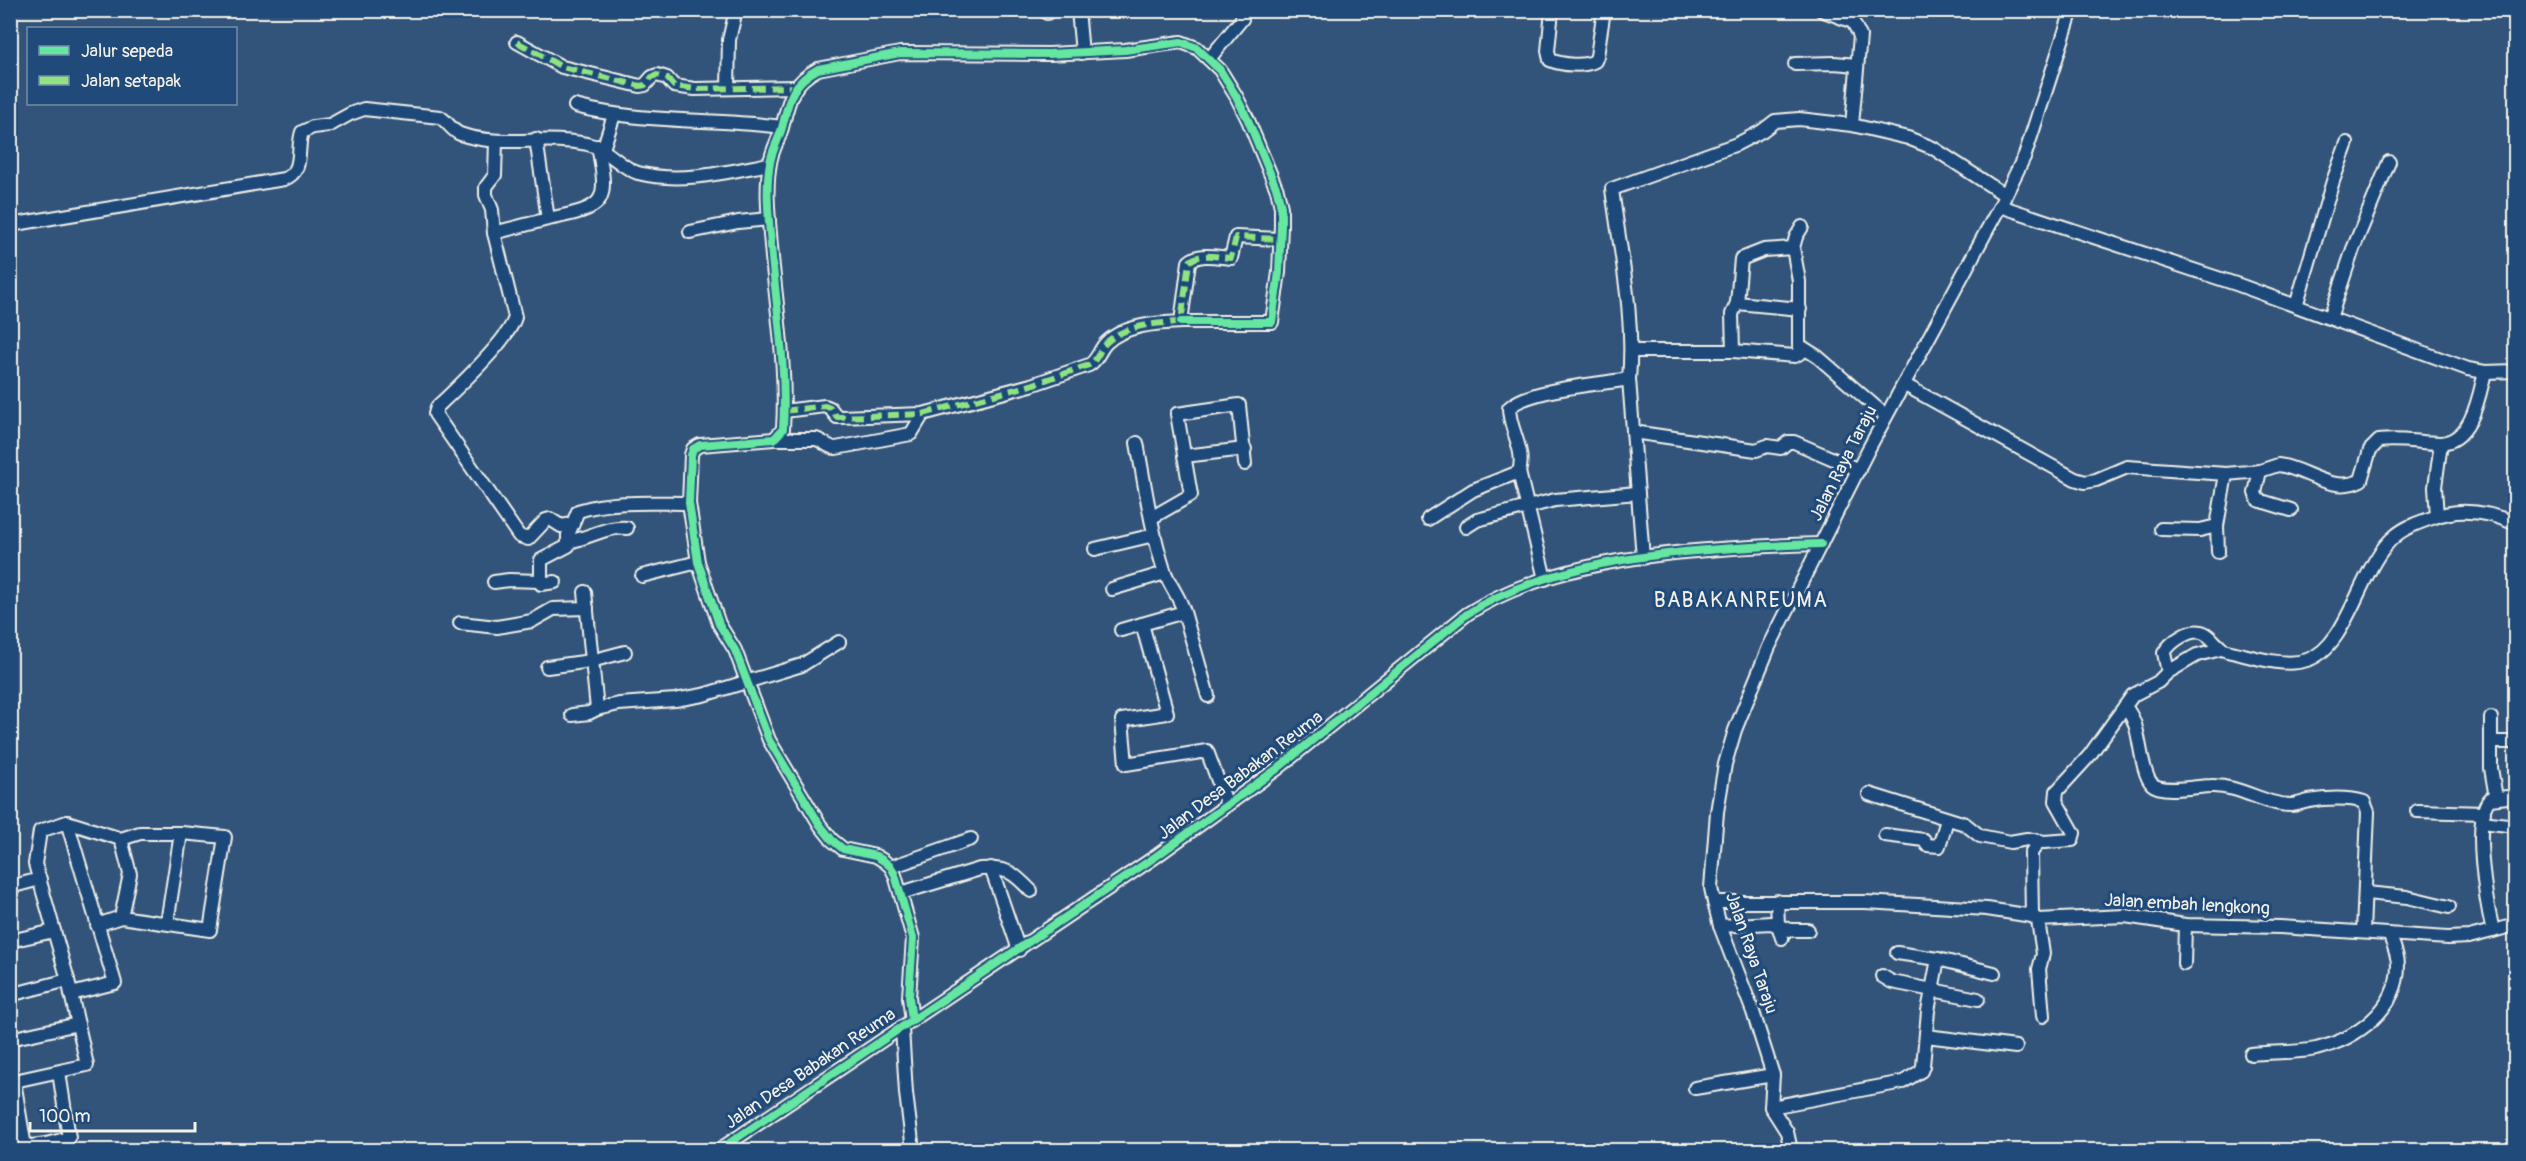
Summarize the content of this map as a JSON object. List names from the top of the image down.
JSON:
{
  "streets": {
    "street": ["Jalan Raya Taraju", "Jalan Desa Babakan Reuma", "Jalan embah lengkong"]
  },
  "crossings": [
    ["Jalan Raya Taraju", "Jalan Desa Babakan Reuma"],
    ["Jalan Raya Taraju", "Jalan embah lengkong"]
  ],
  "districts": ["BABAKANREUMA"],
  "legend": ["Jalur sepeda", "Jalan setapak"],
  "scale_bar": "100 m"
}
